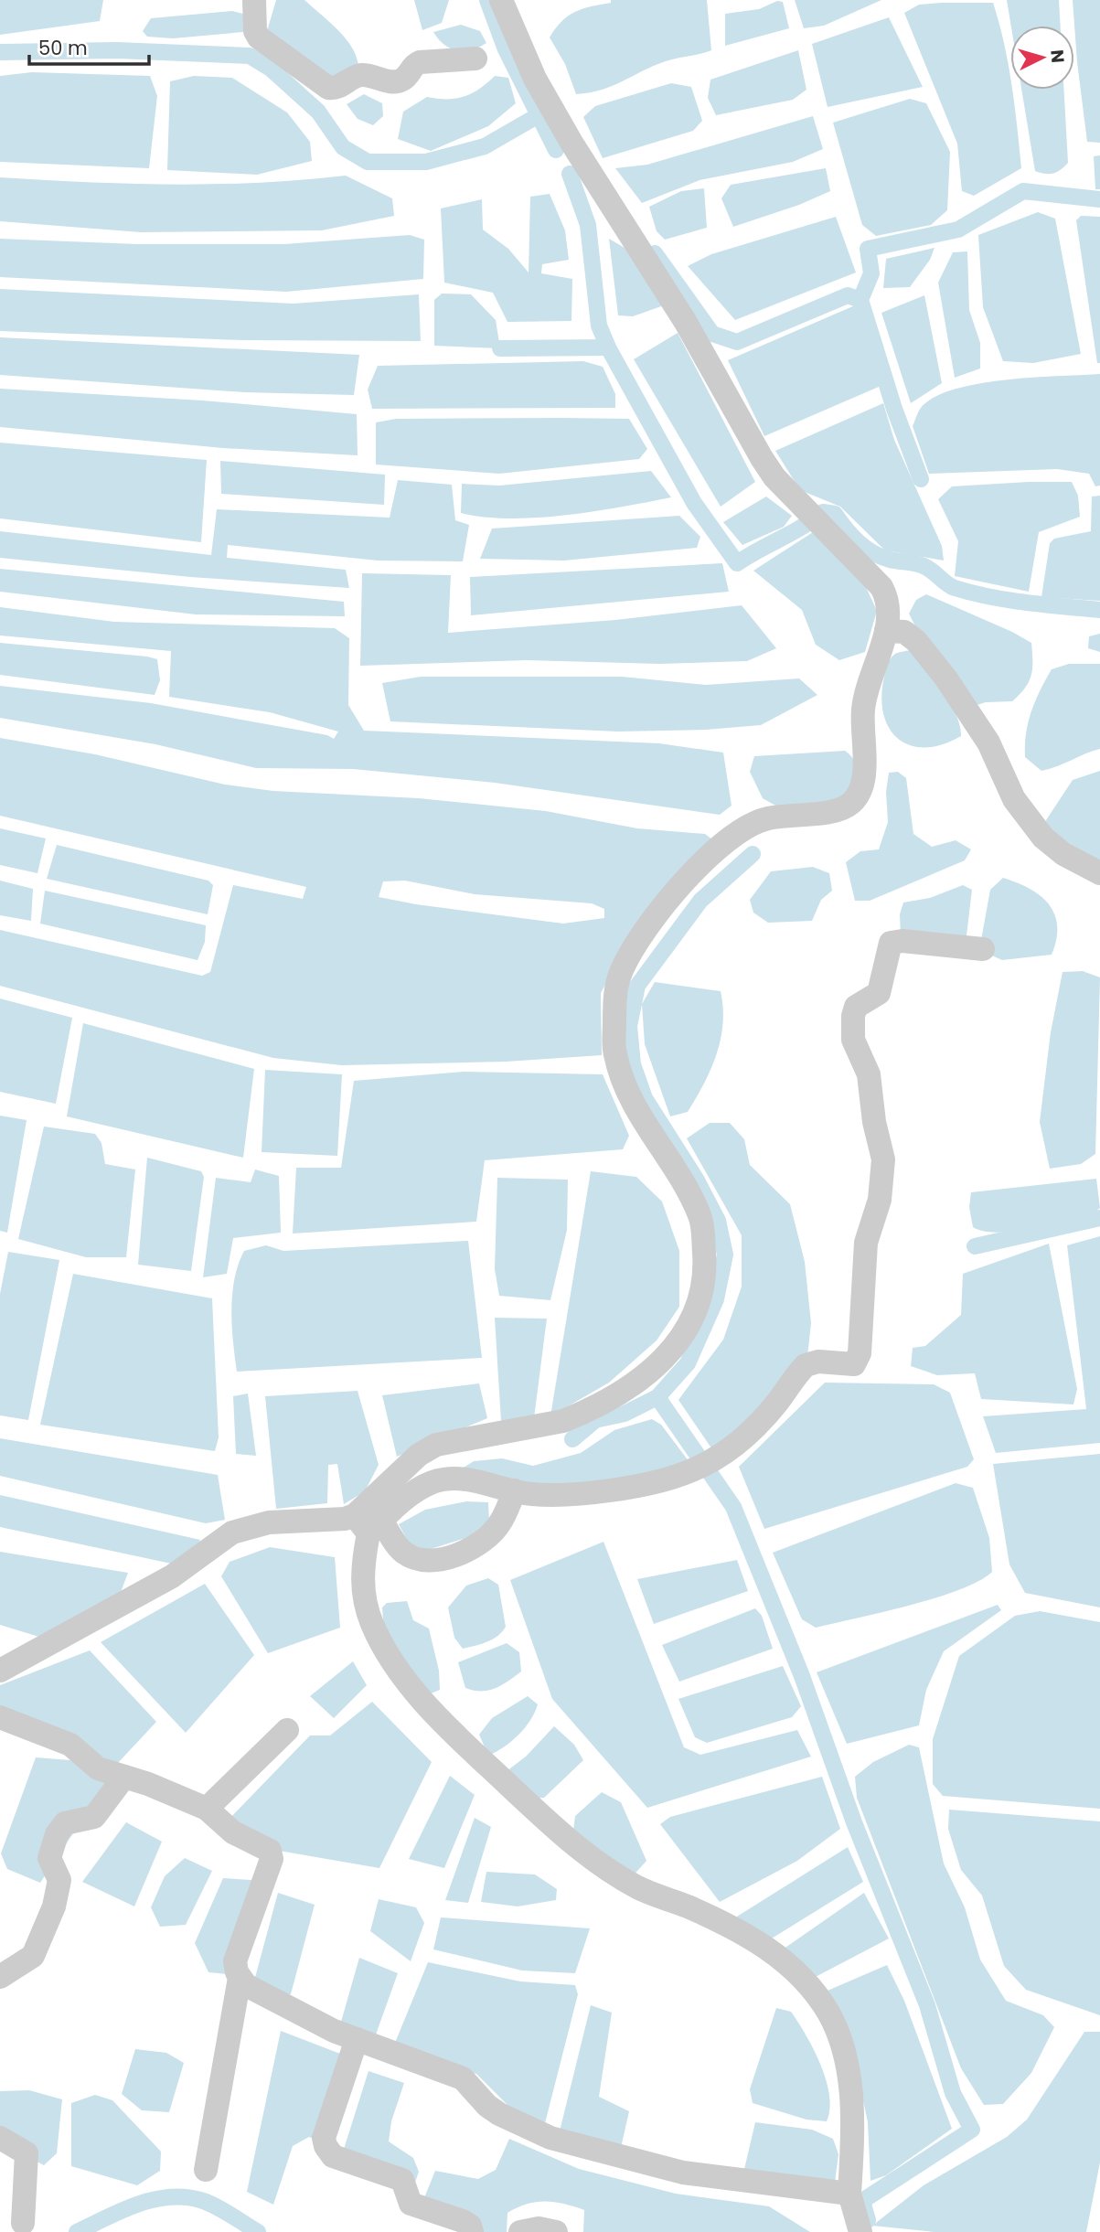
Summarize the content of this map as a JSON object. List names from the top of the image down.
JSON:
{
  "scale_bar": "50 m",
  "north": "right"
}
